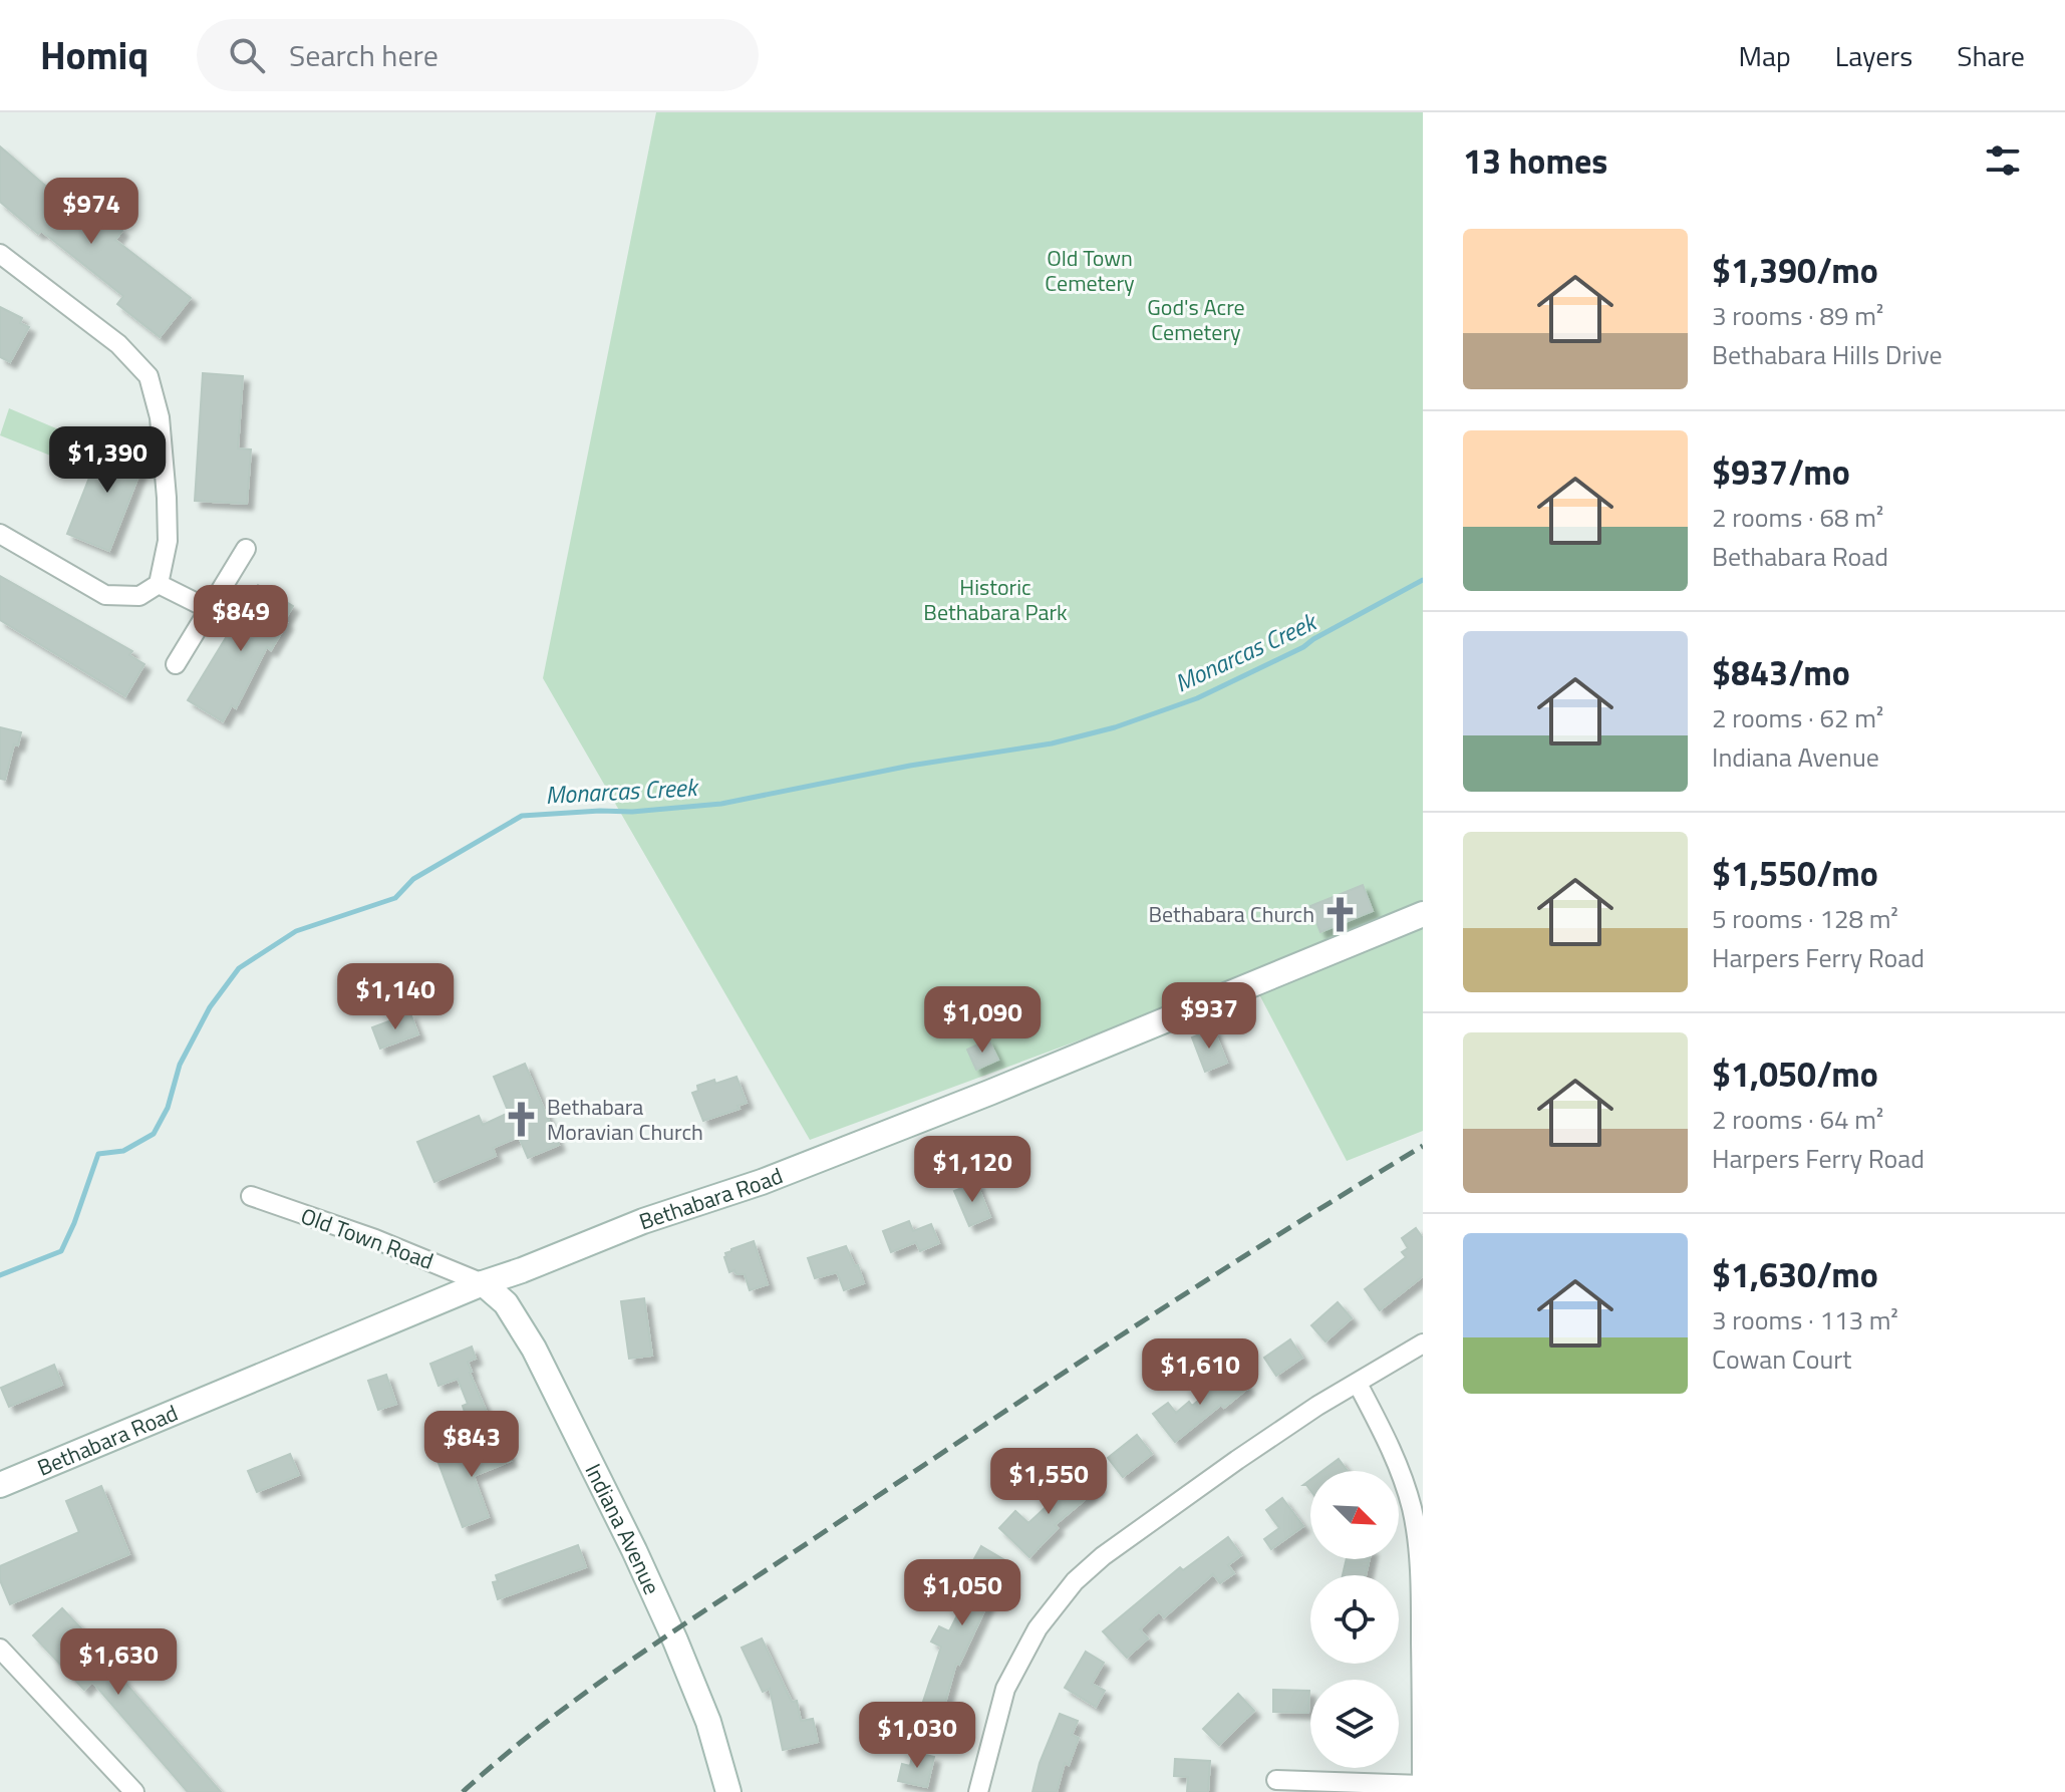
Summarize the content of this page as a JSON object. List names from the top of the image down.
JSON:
{
  "streets": {
    "street": ["Bethabara Road", "Old Town Road", "Indiana Avenue"]
  },
  "crossings": [
    ["Bethabara Road", "Old Town Road"],
    ["Bethabara Road", "Indiana Avenue"],
    ["Old Town Road", "Indiana Avenue"]
  ],
  "water": ["Monarcas Creek"],
  "parks": ["Old Town Cemetery", "God's Acre Cemetery", "Historic Bethabara Park"],
  "places": {
    "church": ["Bethabara Church", "Bethabara Moravian Church"]
  },
  "north": "bottom right",
  "page": {
    "header": "Homiq",
    "search": "Search here",
    "nav": ["Map", "Layers", "Share"],
    "heading": "13 homes",
    "price": [
      "$974",
      "$1,390",
      "$849",
      "$1,140",
      "$937",
      "$1,090",
      "$1,120",
      "$1,610",
      "$843",
      "$1,550",
      "$1,050",
      "$1,630",
      "$1,030"
    ],
    "list": [
      {
        "name": "$1,390/mo",
        "note": "3 rooms · 89 m² · Bethabara Hills Drive"
      },
      {
        "name": "$937/mo",
        "note": "2 rooms · 68 m² · Bethabara Road"
      },
      {
        "name": "$843/mo",
        "note": "2 rooms · 62 m² · Indiana Avenue"
      },
      {
        "name": "$1,550/mo",
        "note": "5 rooms · 128 m² · Harpers Ferry Road"
      },
      {
        "name": "$1,050/mo",
        "note": "2 rooms · 64 m² · Harpers Ferry Road"
      },
      {
        "name": "$1,630/mo",
        "note": "3 rooms · 113 m² · Cowan Court"
      }
    ]
  }
}
